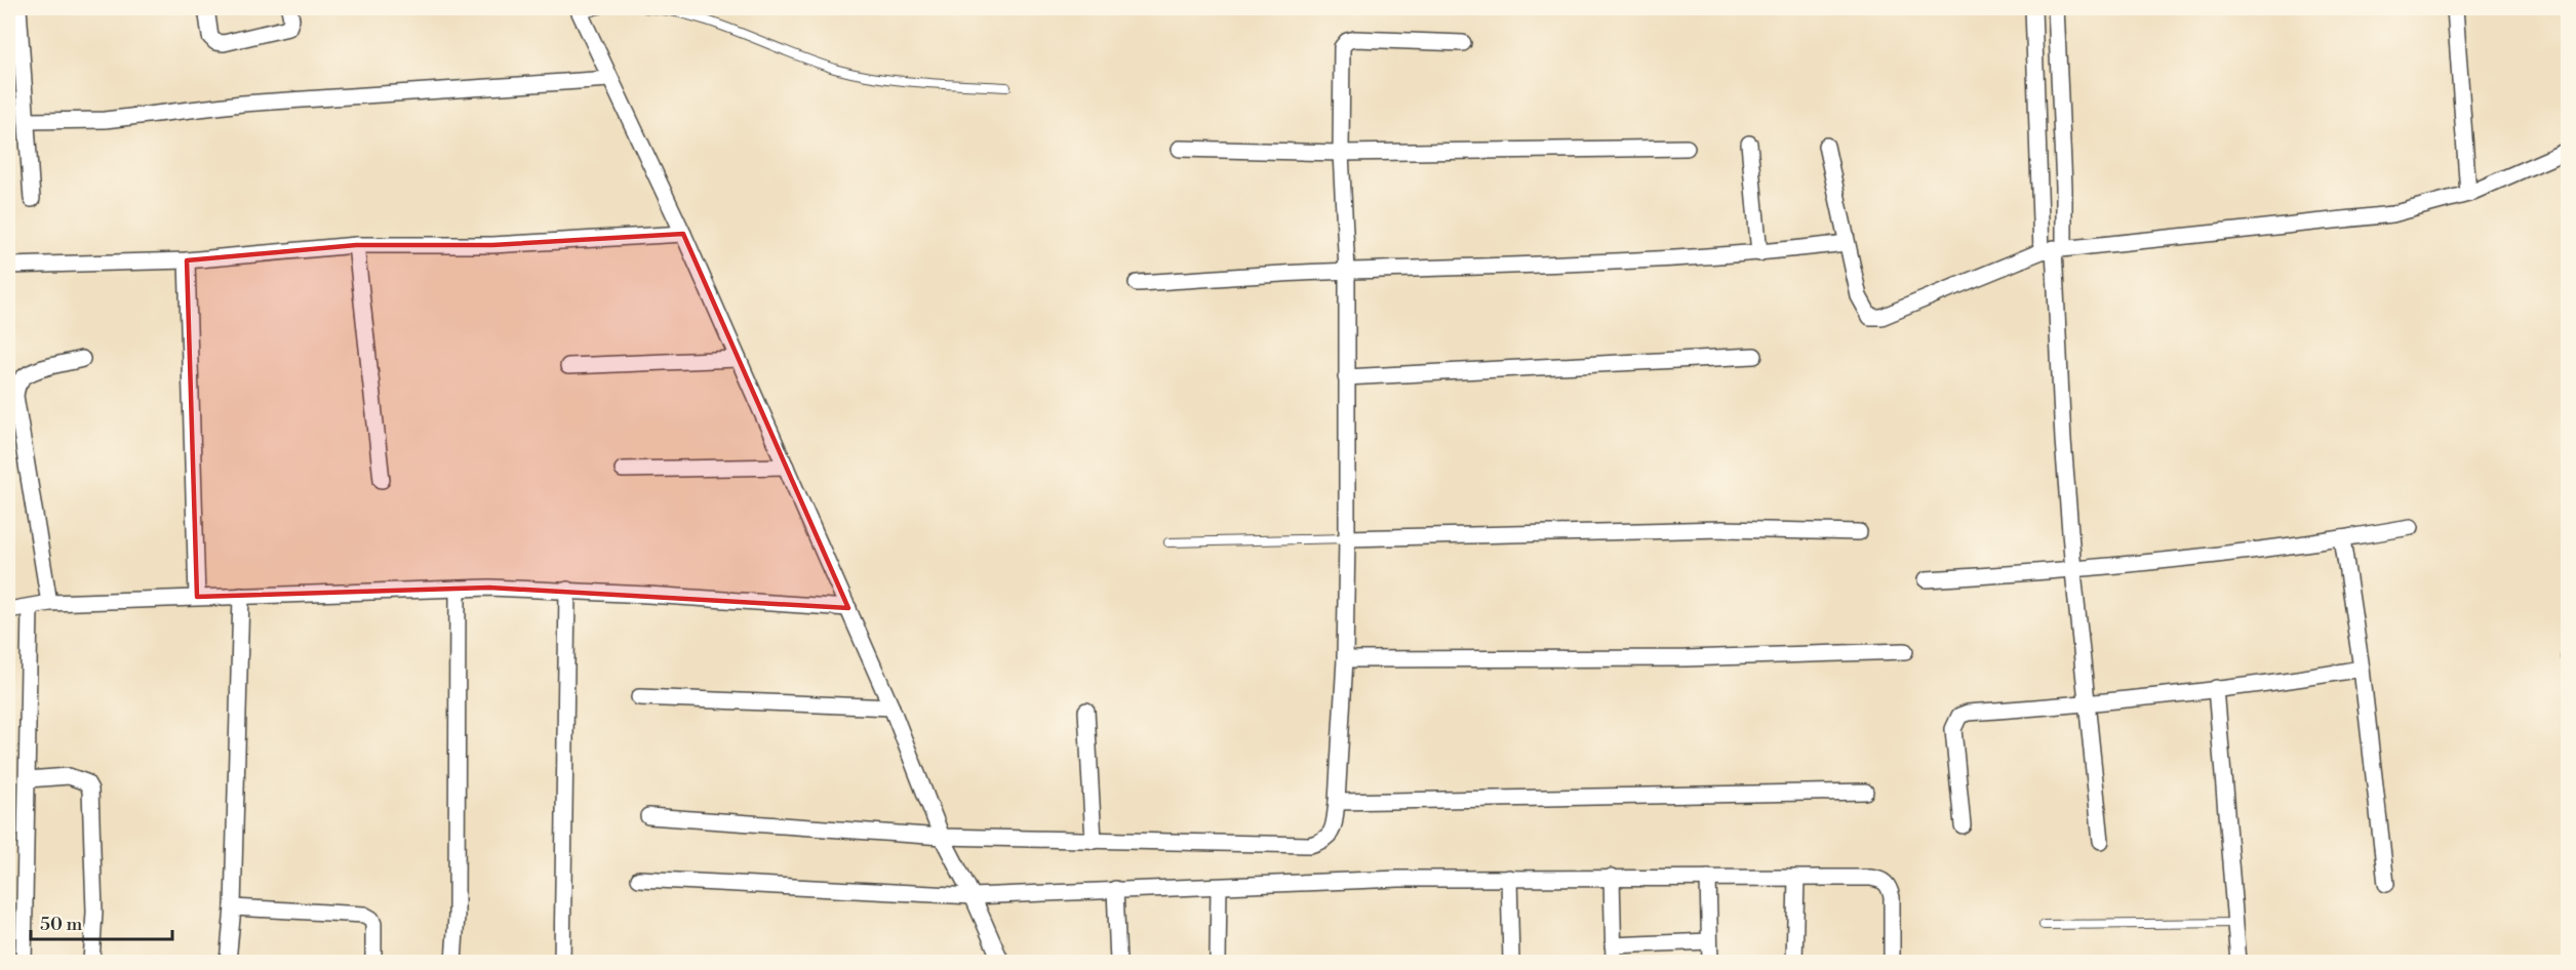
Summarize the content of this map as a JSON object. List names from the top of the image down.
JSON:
{
  "scale_bar": "50 m"
}
